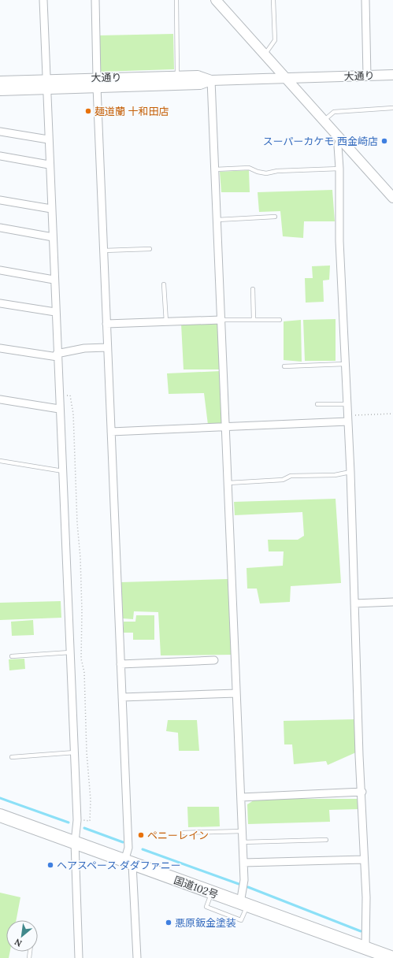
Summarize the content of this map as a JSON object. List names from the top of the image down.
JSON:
{
  "streets": {
    "highway": ["国道102号"],
    "street": ["大通り"]
  },
  "places": [
    "麺道蘭 十和田店",
    "スーパーカケモ 西金崎店",
    "ペニーレイン",
    "ヘアスペース ダダファニー",
    "悪原鈑金塗装"
  ],
  "north": "bottom left"
}
